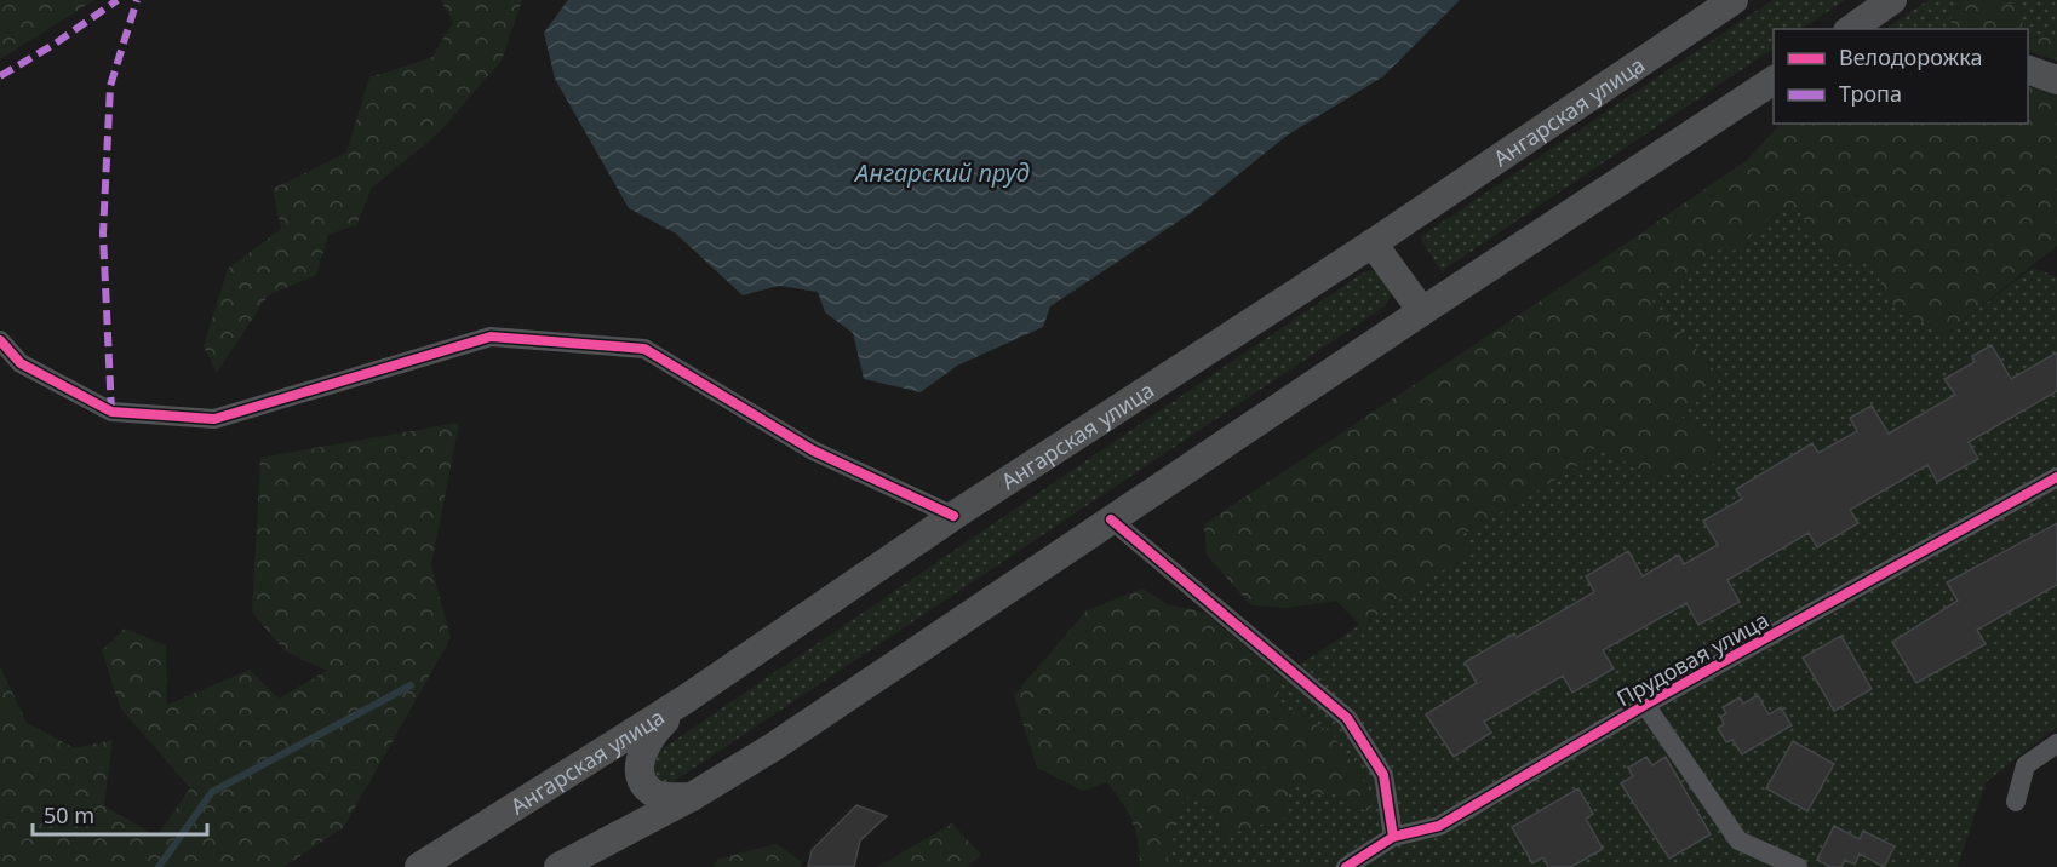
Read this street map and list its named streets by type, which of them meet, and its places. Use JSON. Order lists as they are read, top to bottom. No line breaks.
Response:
{"streets":{"main road":["Ангарская улица"],"street":["Прудовая улица"]},"water":["Ангарский пруд"],"legend":["Велодорожка","Тропа"],"scale_bar":"50 m"}
